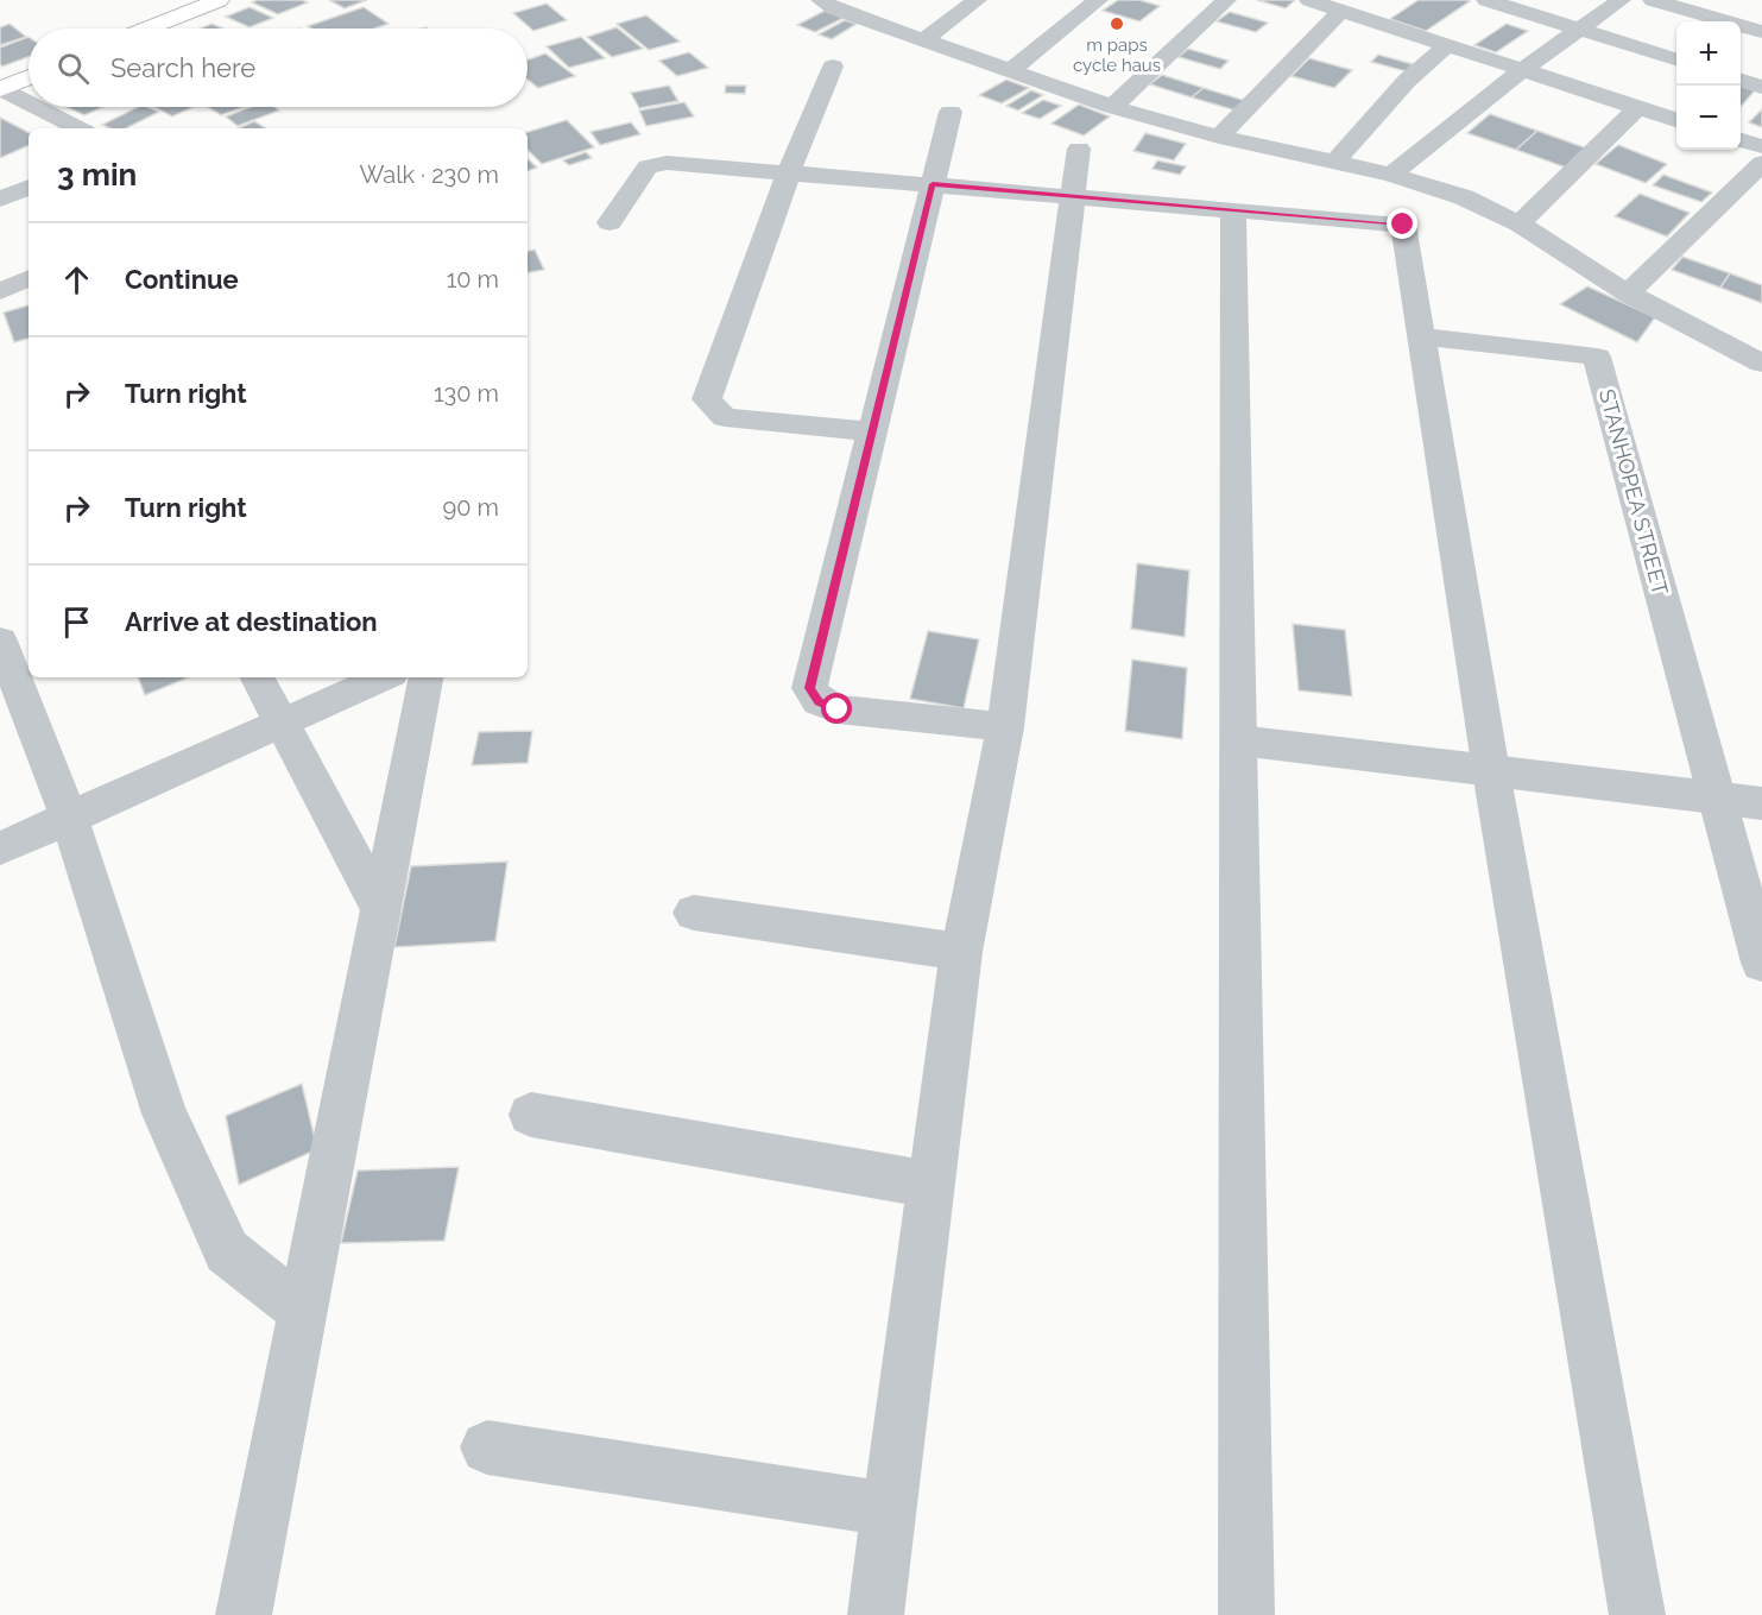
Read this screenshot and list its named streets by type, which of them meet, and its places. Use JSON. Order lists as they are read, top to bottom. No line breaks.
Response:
{"streets":{"street":["STANHOPEA STREET"]},"places":["m paps cycle haus"],"page":{"map_buttons":["+","−"],"search":"Search here","heading":["3 min","Walk · 230 m"],"list":[["Continue","10 m"],["Turn right","130 m"],["Turn right","90 m"],"Arrive at destination"]}}
